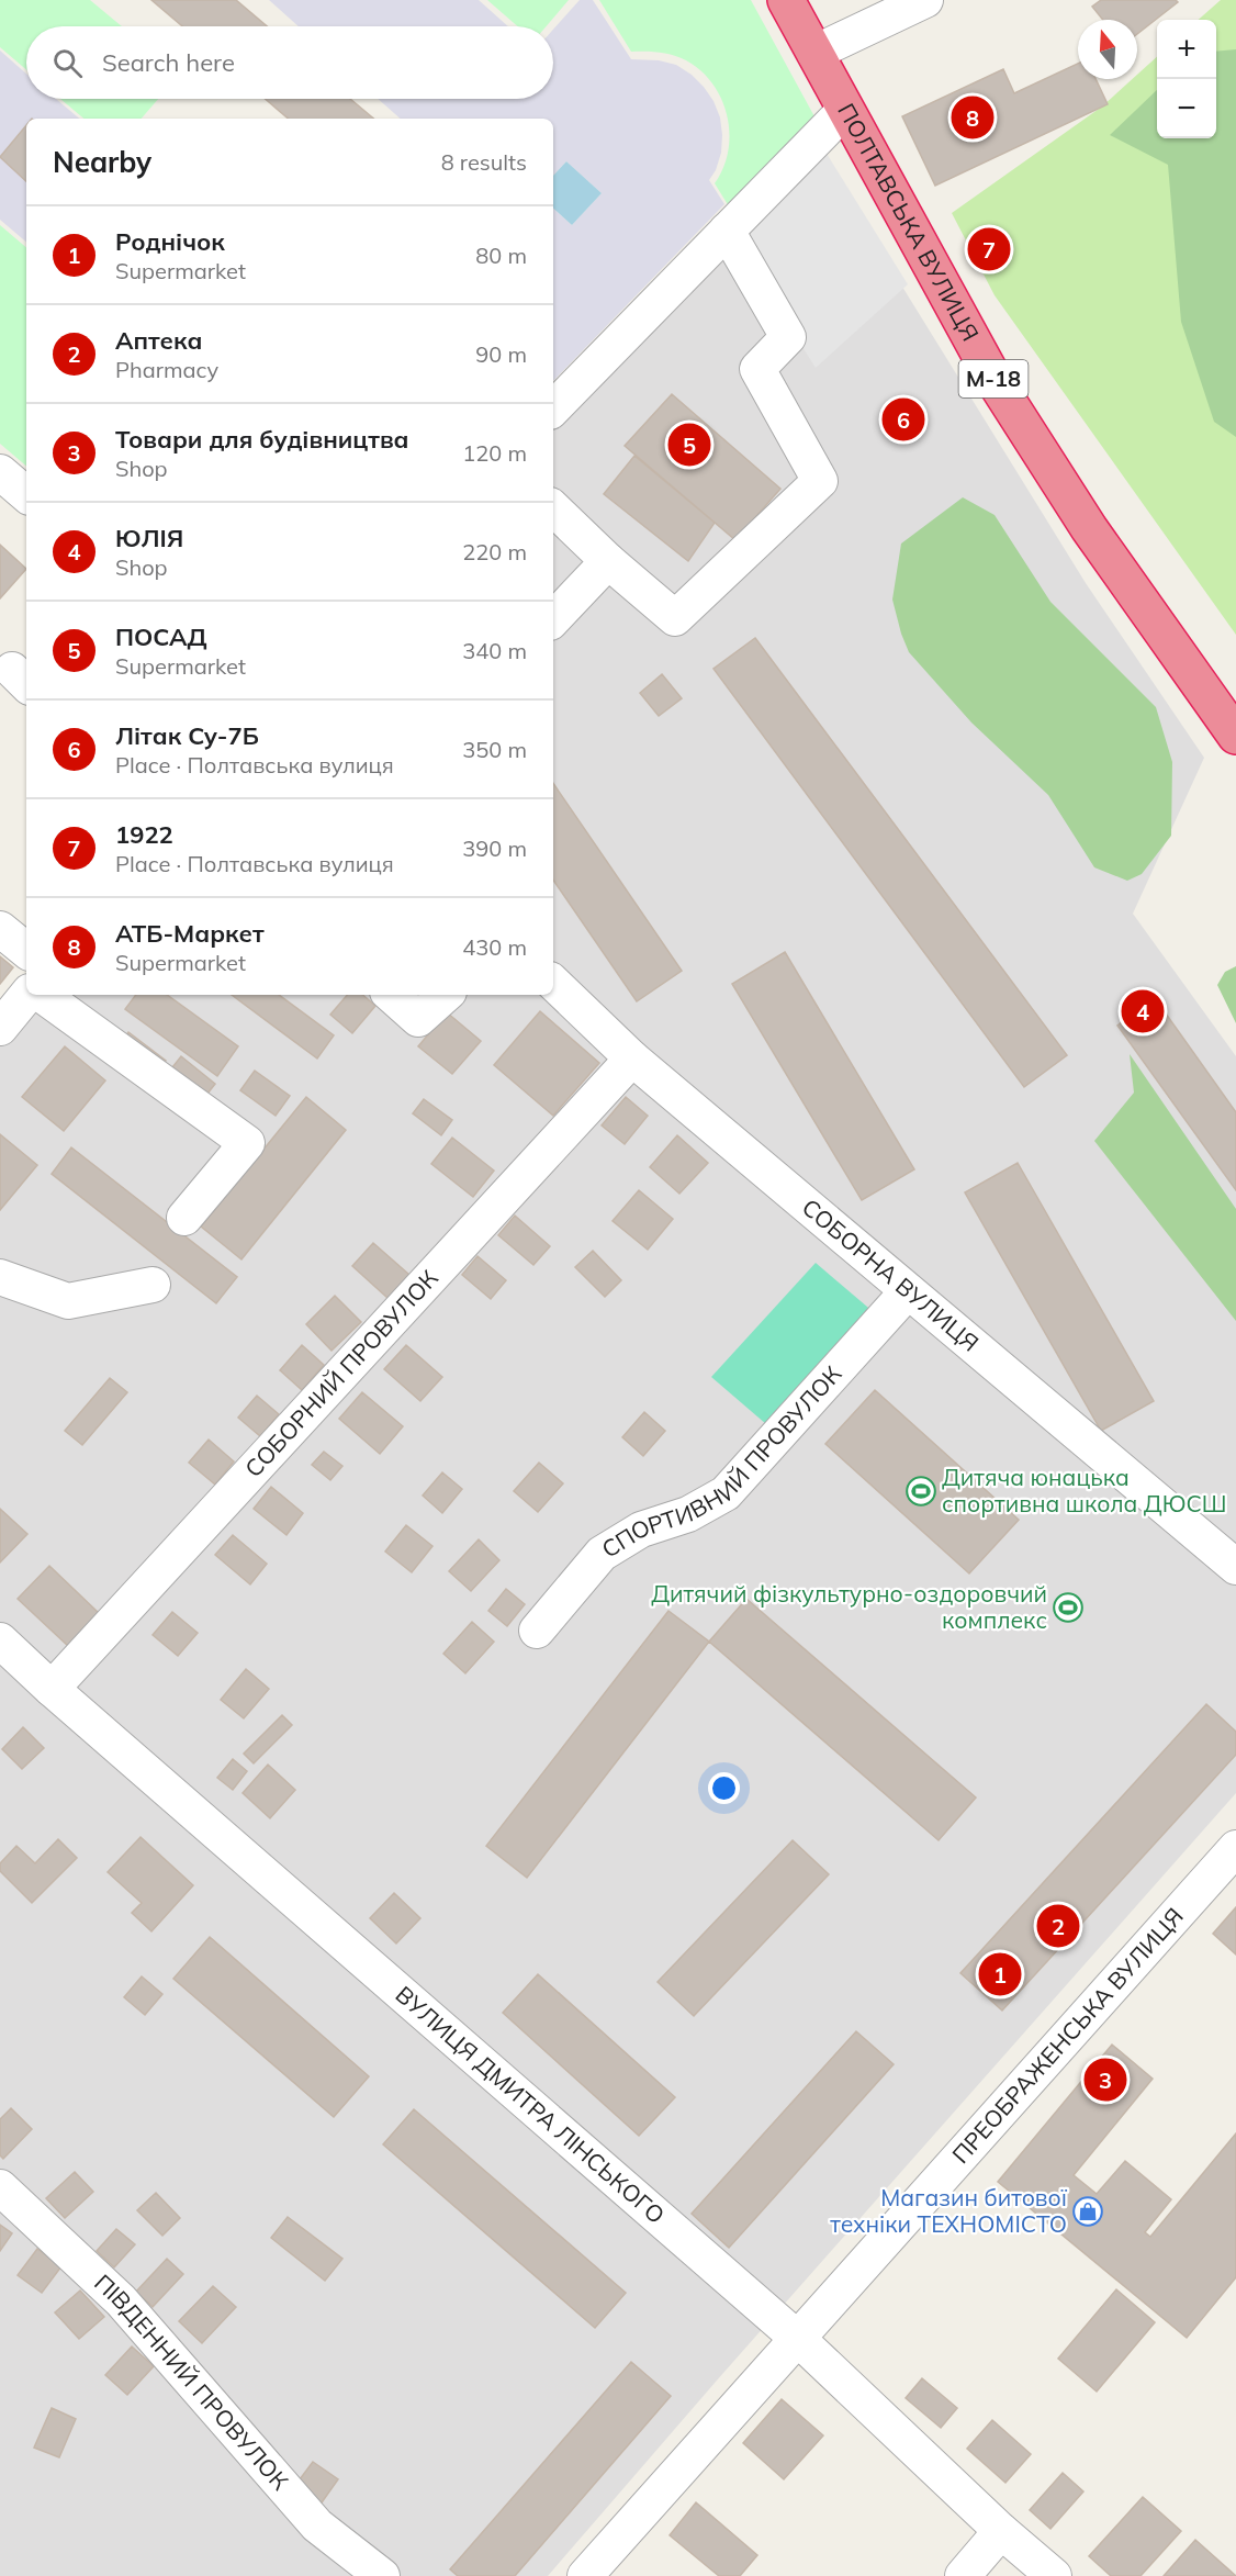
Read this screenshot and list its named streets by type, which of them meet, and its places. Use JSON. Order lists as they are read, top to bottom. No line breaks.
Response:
{"streets":{"highway":["ПОЛТАВСЬКА ВУЛИЦЯ","М-18"],"street":["СОБОРНА ВУЛИЦЯ","СОБОРНИЙ ПРОВУЛОК","СПОРТИВНИЙ ПРОВУЛОК","ПРЕОБРАЖЕНСЬКА ВУЛИЦЯ","ВУЛИЦЯ ДМИТРА ЛІНСЬКОГО","ПІВДЕННИЙ ПРОВУЛОК"]},"crossings":[["СОБОРНА ВУЛИЦЯ","СОБОРНИЙ ПРОВУЛОК"],["СОБОРНА ВУЛИЦЯ","СПОРТИВНИЙ ПРОВУЛОК"],["СОБОРНИЙ ПРОВУЛОК","ВУЛИЦЯ ДМИТРА ЛІНСЬКОГО"],["ПРЕОБРАЖЕНСЬКА ВУЛИЦЯ","ВУЛИЦЯ ДМИТРА ЛІНСЬКОГО"]],"places":{"sports":["Дитяча юнацька спортивна школа ДЮСШ","Дитячий фізкультурно-оздоровчий комплекс"],"shop":["Магазин битової техніки ТЕХНОМІСТО"]},"north":"top","page":{"map_buttons":["+","−"],"search":"Search here","pins":["8","7","6","5","4","2","1","3"],"heading":["Nearby","8 results"],"list":[{"mark":"1","name":"Роднічок","note":"Supermarket","value":"80 m"},{"mark":"2","name":"Аптека","note":"Pharmacy","value":"90 m"},{"mark":"3","name":"Товари для будівництва","note":"Shop","value":"120 m"},{"mark":"4","name":"ЮЛІЯ","note":"Shop","value":"220 m"},{"mark":"5","name":"ПОСАД","note":"Supermarket","value":"340 m"},{"mark":"6","name":"Літак Су-7Б","note":"Place · Полтавська вулиця","value":"350 m"},{"mark":"7","name":"1922","note":"Place · Полтавська вулиця","value":"390 m"},{"mark":"8","name":"АТБ-Маркет","note":"Supermarket","value":"430 m"}]}}
